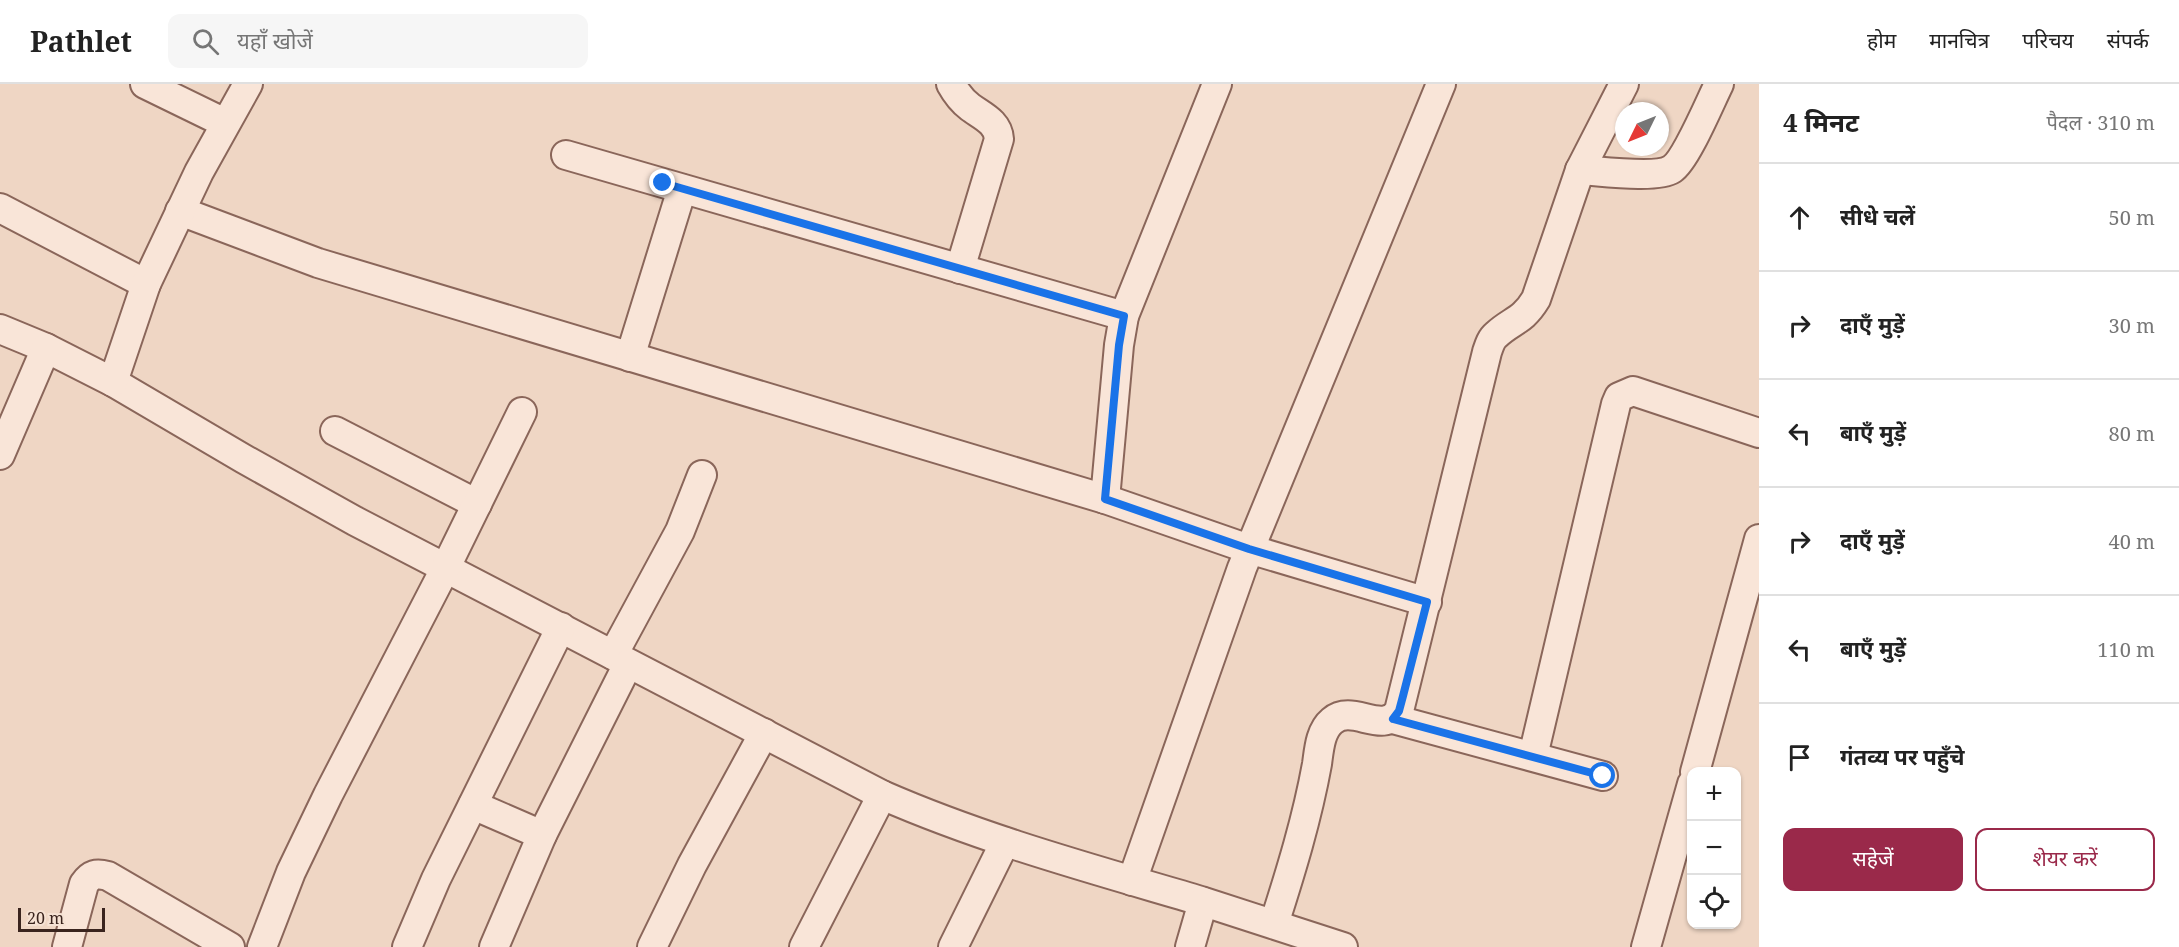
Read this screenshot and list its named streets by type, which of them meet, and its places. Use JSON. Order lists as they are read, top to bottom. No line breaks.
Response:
{"scale_bar":"20 m","north":"bottom left","page":{"header":"Pathlet","search":"यहाँ खोजें","nav":["होम","मानचित्र","परिचय","संपर्क"],"heading":["4 मिनट","पैदल · 310 m"],"list":[["सीधे चलें","50 m"],["दाएँ मुड़ें","30 m"],["बाएँ मुड़ें","80 m"],["दाएँ मुड़ें","40 m"],["बाएँ मुड़ें","110 m"],"गंतव्य पर पहुँचे"],"map_buttons":["+","−"],"buttons":["सहेजें","शेयर करें"],"scale":"20 m"}}
